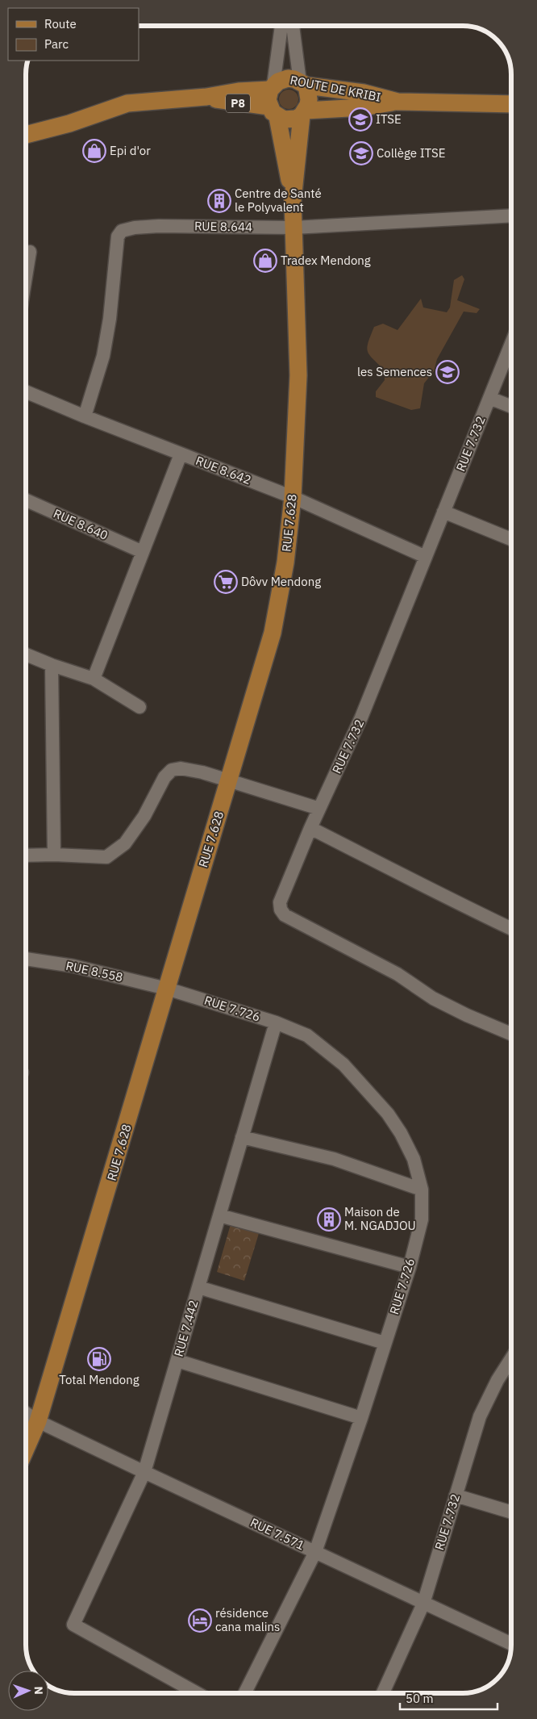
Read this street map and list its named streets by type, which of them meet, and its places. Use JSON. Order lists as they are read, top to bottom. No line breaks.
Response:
{"streets":{"main road":["ROUTE DE KRIBI","RUE 7.628"],"street":["RUE 8.644","RUE 7.732","RUE 8.642","RUE 8.640","RUE 8.558","RUE 7.726","RUE 7.442","RUE 7.571"]},"crossings":[["ROUTE DE KRIBI","RUE 7.628"],["RUE 8.644","RUE 8.642"],["RUE 8.644","RUE 7.628"],["RUE 7.732","RUE 8.642"],["RUE 7.732","RUE 7.571"],["RUE 8.642","RUE 7.628"],["RUE 7.628","RUE 8.558"],["RUE 7.628","RUE 7.726"],["RUE 7.628","RUE 7.571"],["RUE 8.558","RUE 7.726"],["RUE 7.726","RUE 7.442"],["RUE 7.726","RUE 7.571"],["RUE 7.442","RUE 7.571"]],"places":{"school or university":["ITSE","Collège ITSE","les Semences"],"shop":["Epi d'or","Tradex Mendong"],"building":["Centre de Santé le Polyvalent","Maison de M. NGADJOU"],"supermarket":["Dôvv Mendong"],"fuel station":["Total Mendong"],"hotel":["résidence cana malins"]},"legend":["Route","Parc"],"scale_bar":"50 m","north":"right"}
